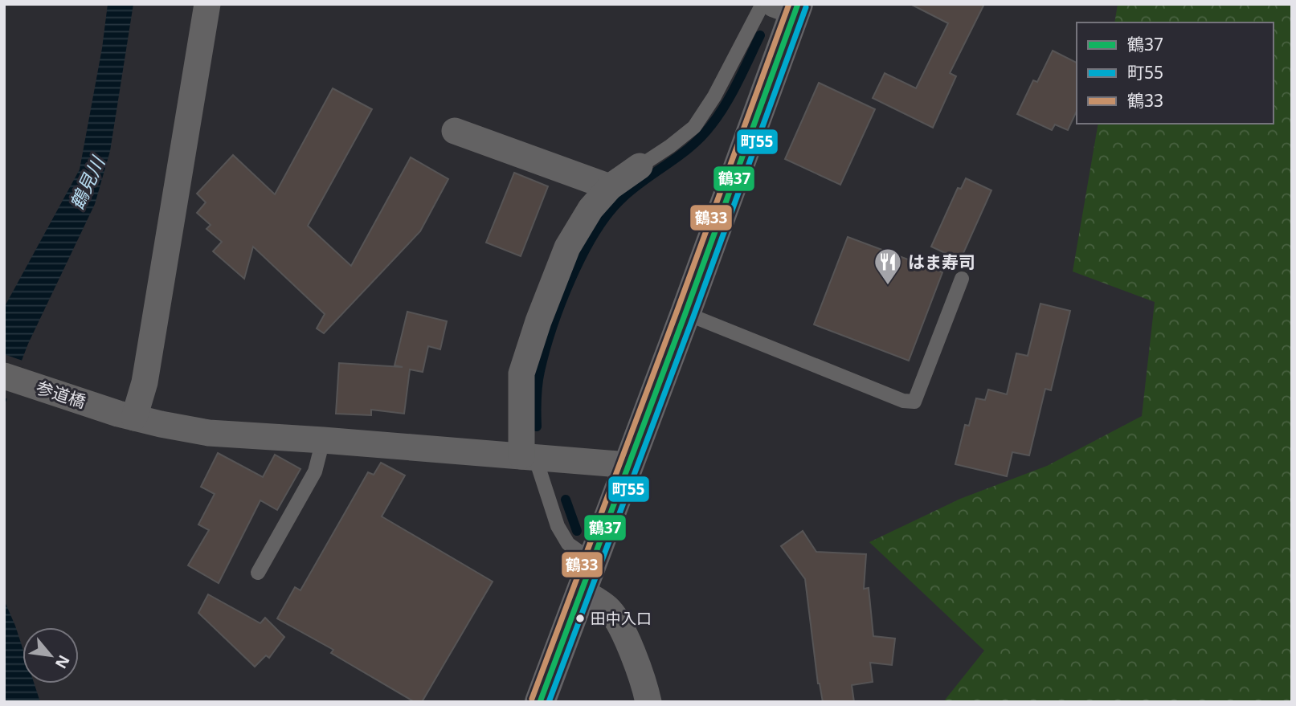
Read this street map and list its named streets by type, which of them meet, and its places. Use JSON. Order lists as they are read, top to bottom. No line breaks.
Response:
{"streets":{"street":["参道橋"]},"water":["鶴見川"],"places":{"restaurant":["はま寿司"],"other":["田中入口"]},"lines":["transit line 鶴37","transit line 鶴33","transit line 町55"],"legend":["鶴37","町55","鶴33"],"north":"bottom right"}
